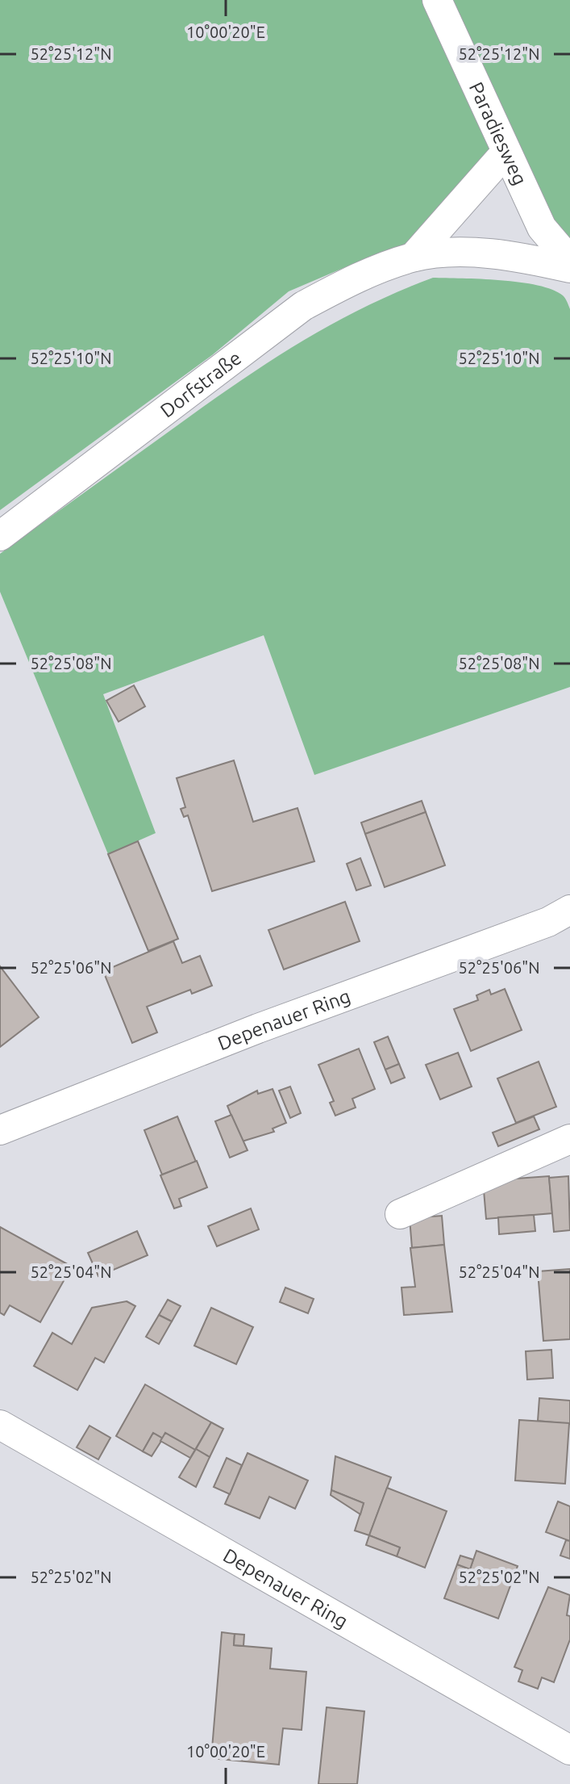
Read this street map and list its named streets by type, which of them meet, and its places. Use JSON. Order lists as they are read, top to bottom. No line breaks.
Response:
{"streets":{"street":["Paradiesweg","Dorfstraße","Depenauer Ring"]},"crossings":[["Paradiesweg","Dorfstraße"]],"coordinates":["10°00'20\"E","52°25'12\"N","52°25'10\"N","52°25'08\"N","52°25'06\"N","52°25'04\"N","52°25'02\"N"]}
